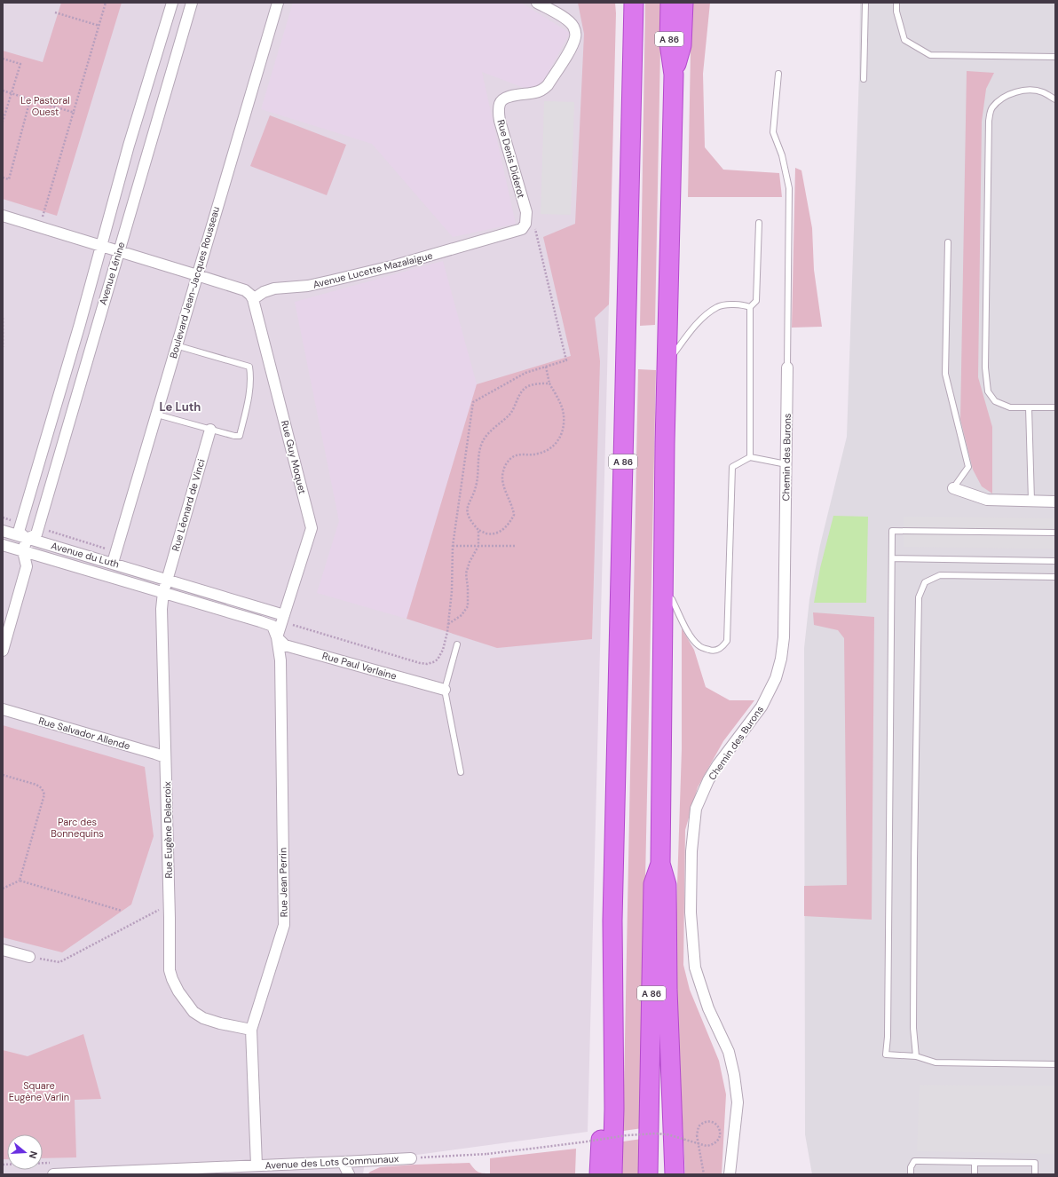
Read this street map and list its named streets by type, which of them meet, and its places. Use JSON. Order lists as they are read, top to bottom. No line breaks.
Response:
{"streets":{"highway":["A 86"],"street":["Rue Denis Diderot","Avenue Lucette Mazalaigue","Avenue Lénine","Boulevard Jean-Jacques Rousseau","Rue Guy Moquet","Chemin des Burons","Rue Léonard de Vinci","Avenue du Luth","Rue Paul Verlaine","Rue Salvador Allende","Rue Eugène Delacroix","Rue Jean Perrin","Avenue des Lots Communaux"]},"crossings":[["Rue Denis Diderot","Avenue Lucette Mazalaigue"],["Avenue Lucette Mazalaigue","Rue Guy Moquet"],["Avenue Lénine","Avenue du Luth"],["Boulevard Jean-Jacques Rousseau","Avenue du Luth"],["Rue Léonard de Vinci","Avenue du Luth"],["Rue Léonard de Vinci","Rue Eugène Delacroix"],["Avenue du Luth","Rue Paul Verlaine"],["Avenue du Luth","Rue Eugène Delacroix"],["Rue Paul Verlaine","Rue Eugène Delacroix"],["Rue Paul Verlaine","Rue Jean Perrin"],["Rue Salvador Allende","Rue Eugène Delacroix"],["Rue Eugène Delacroix","Rue Jean Perrin"],["Rue Jean Perrin","Avenue des Lots Communaux"]],"districts":["Le Luth"],"parks":["Le Pastoral Ouest","Parc des Bonnequins","Square Eugène Varlin"],"north":"right"}
